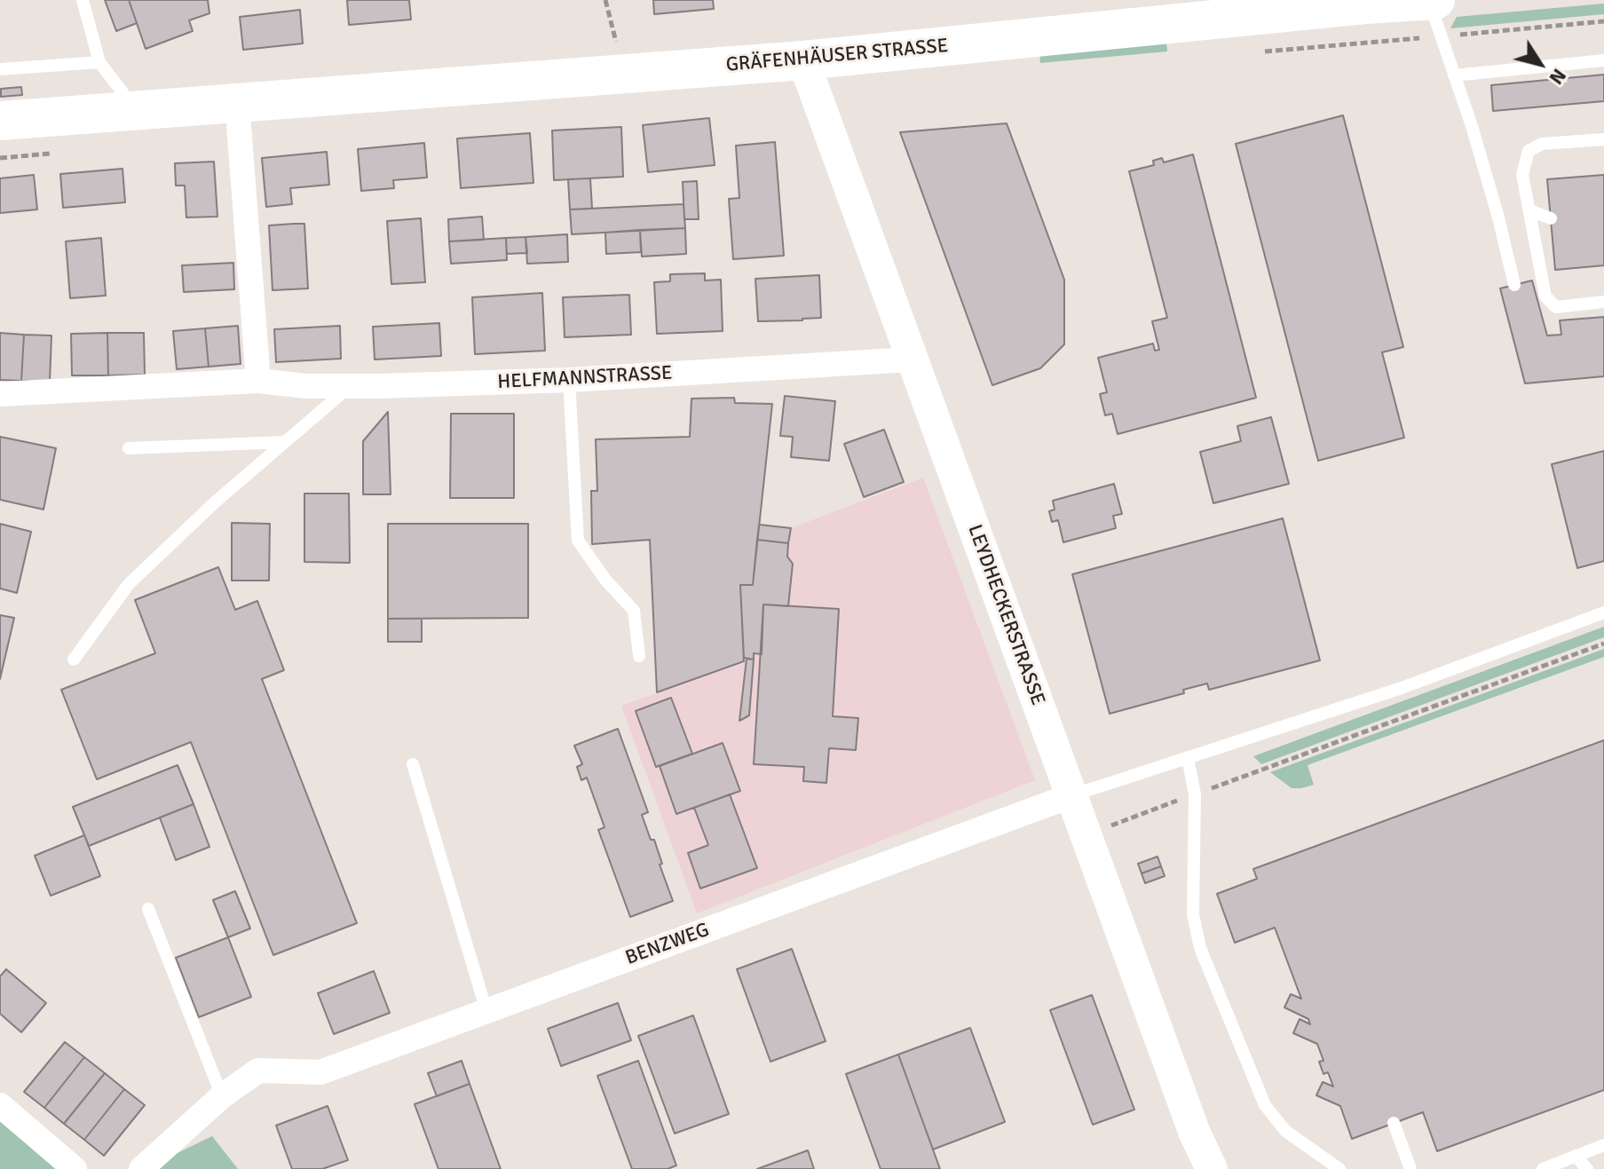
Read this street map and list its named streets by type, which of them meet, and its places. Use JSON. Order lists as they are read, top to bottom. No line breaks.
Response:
{"streets":{"main road":["GRÄFENHÄUSER STRASSE"],"street":["HELFMANNSTRASSE","LEYDHECKERSTRASSE","BENZWEG"]},"crossings":[["GRÄFENHÄUSER STRASSE","LEYDHECKERSTRASSE"],["HELFMANNSTRASSE","LEYDHECKERSTRASSE"],["LEYDHECKERSTRASSE","BENZWEG"]],"north":"bottom right"}
